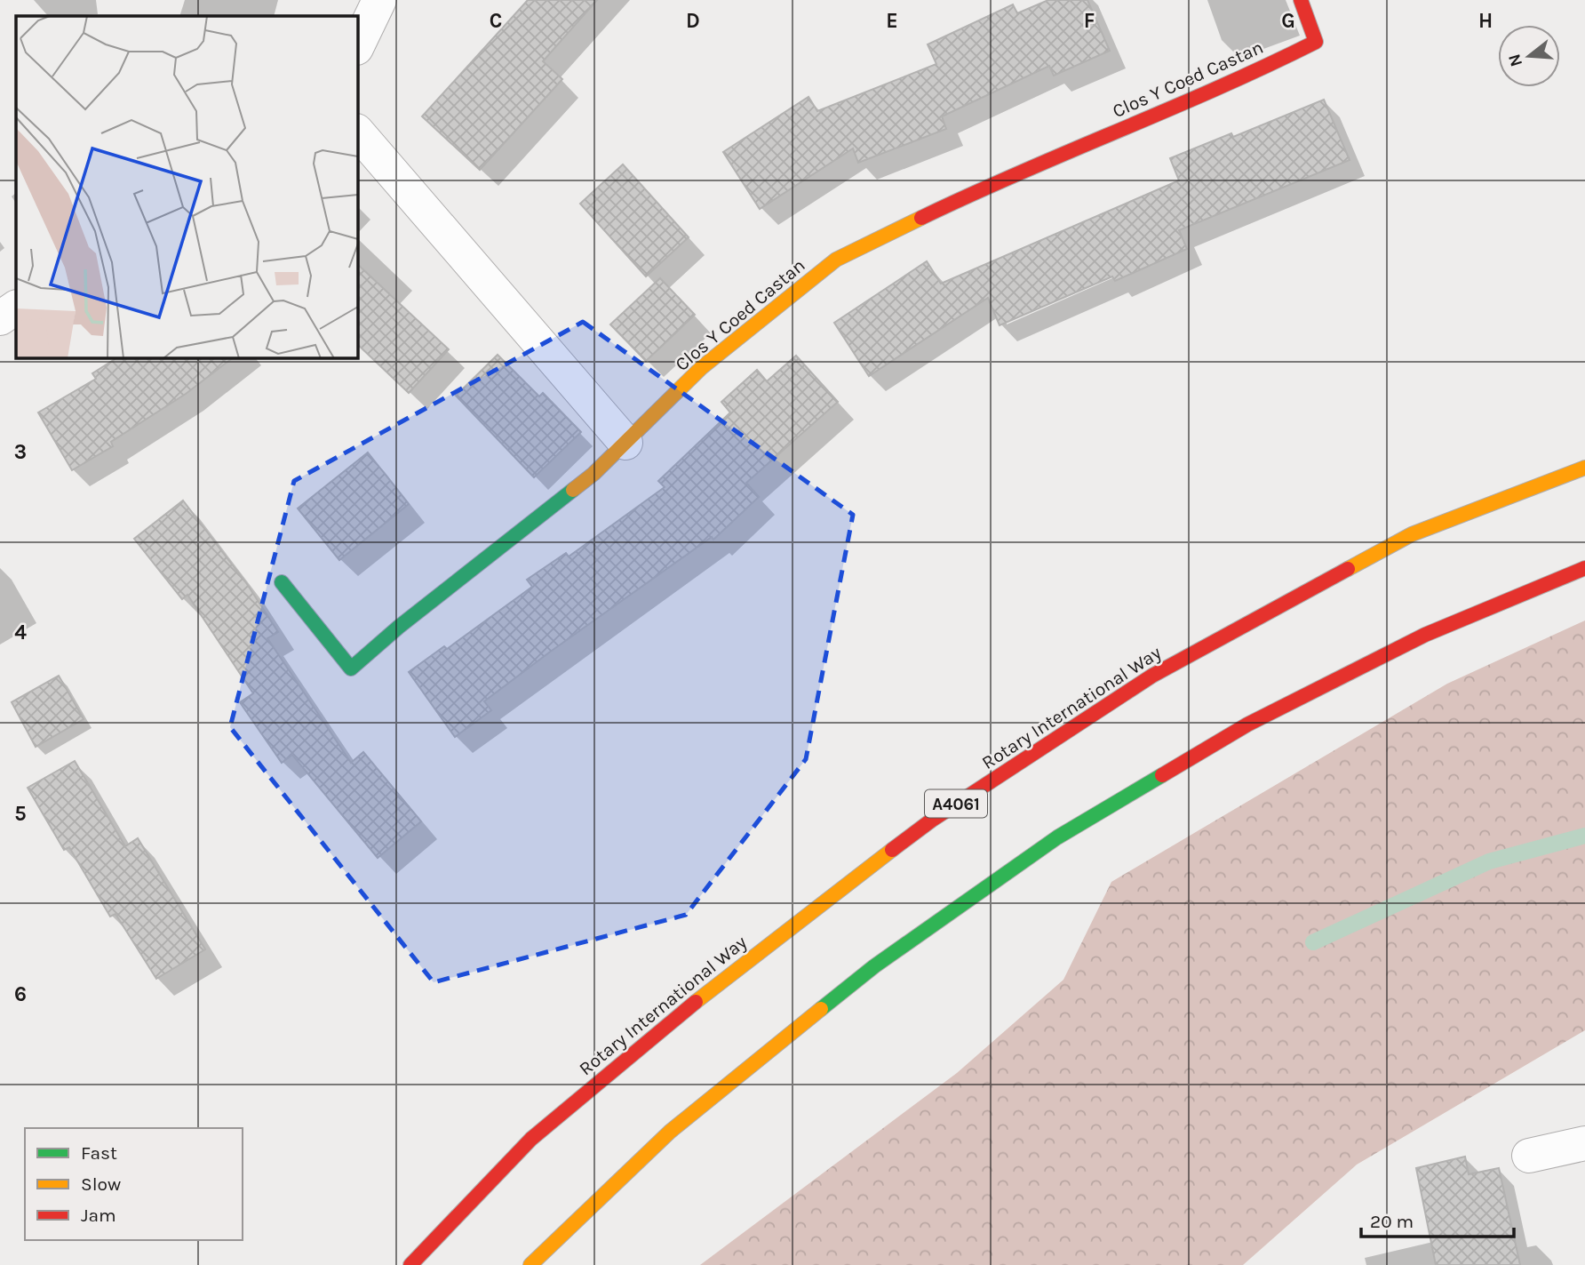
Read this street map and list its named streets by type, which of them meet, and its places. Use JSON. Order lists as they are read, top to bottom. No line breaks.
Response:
{"streets":{"main road":["Clos Y Coed Castan","Rotary International Way","A4061"]},"legend":["Fast","Slow","Jam"],"scale_bar":"20 m","north":"left","grid":{"columns":["C","D","E","F","G","H"],"rows":["3","4","5","6"]}}
